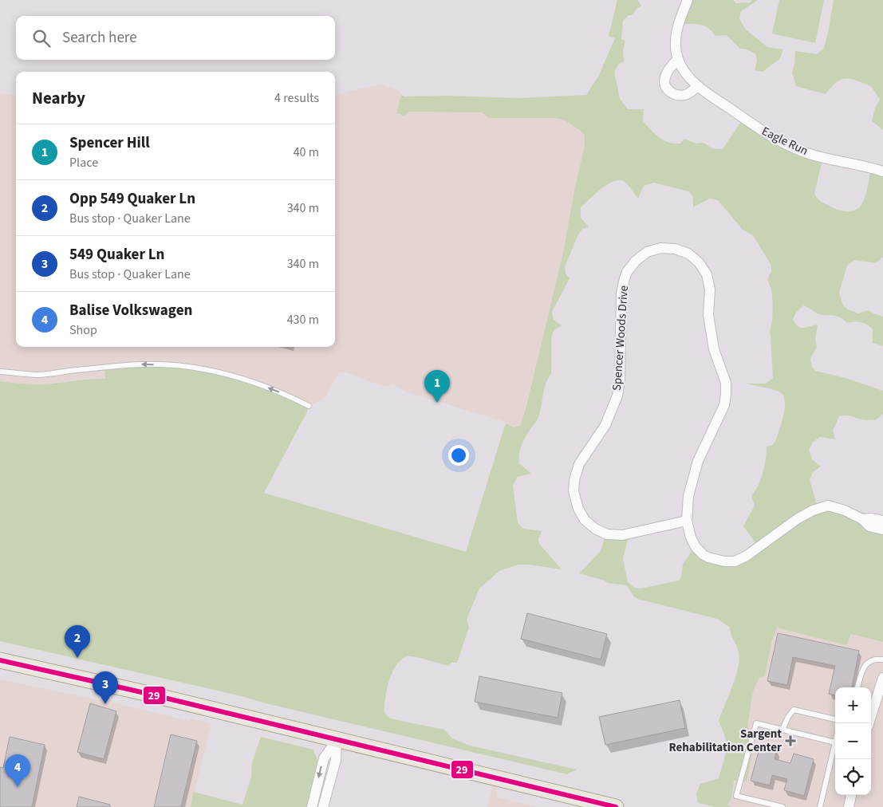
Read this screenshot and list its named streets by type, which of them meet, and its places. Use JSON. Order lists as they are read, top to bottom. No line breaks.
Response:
{"streets":{"street":["Eagle Run","Spencer Woods Drive"]},"places":{"health":["Sargent Rehabilitation Center"]},"lines":["transit line 29"],"page":{"search":"Search here","heading":["Nearby","4 results"],"list":[{"mark":"1","name":"Spencer Hill","note":"Place","value":"40 m"},{"mark":"2","name":"Opp 549 Quaker Ln","note":"Bus stop · Quaker Lane","value":"340 m"},{"mark":"3","name":"549 Quaker Ln","note":"Bus stop · Quaker Lane","value":"340 m"},{"mark":"4","name":"Balise Volkswagen","note":"Shop","value":"430 m"}],"pins":["1","2","3","4"],"map_buttons":["+","−"]}}
